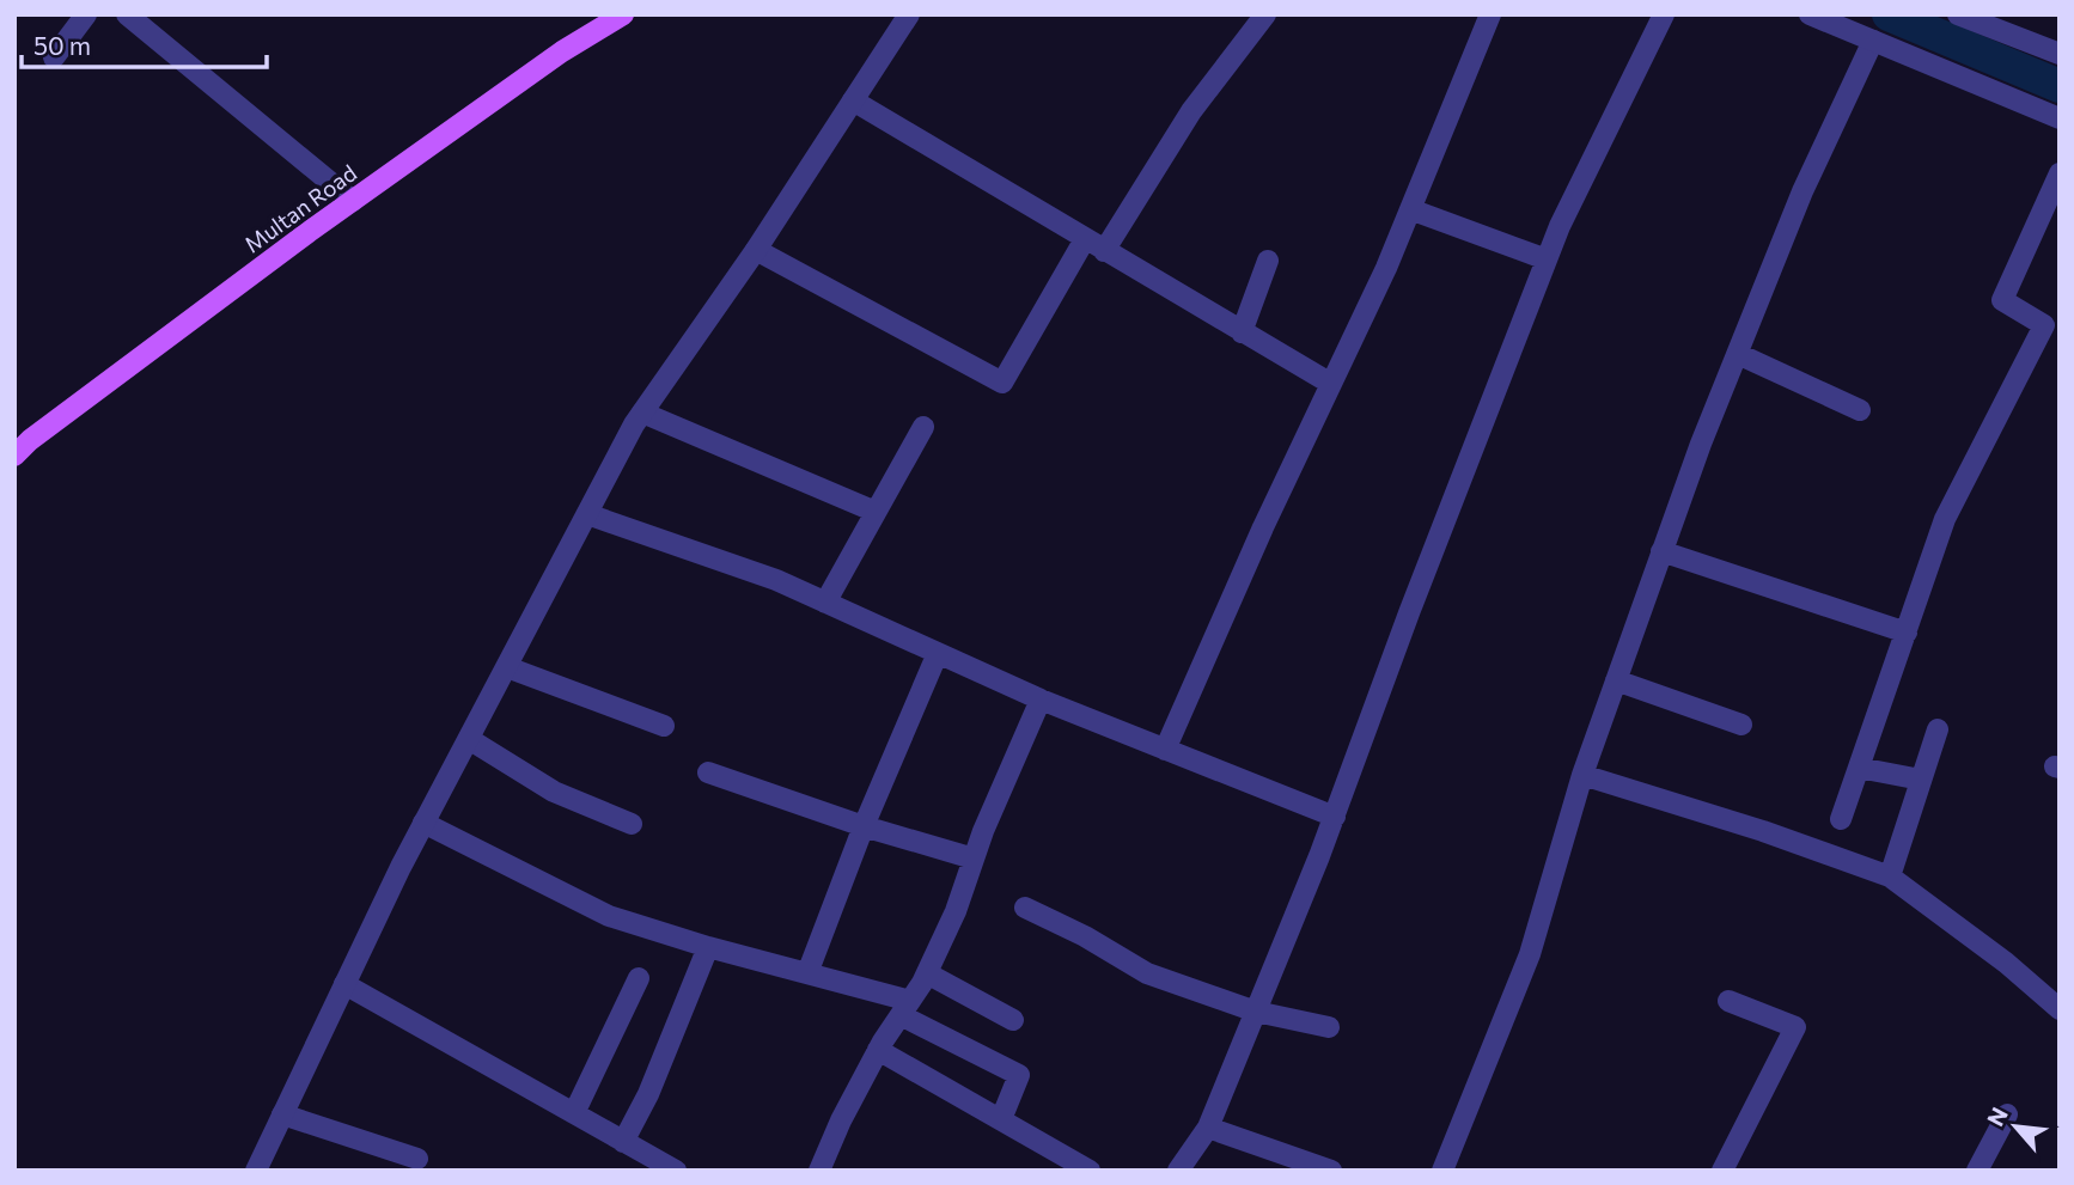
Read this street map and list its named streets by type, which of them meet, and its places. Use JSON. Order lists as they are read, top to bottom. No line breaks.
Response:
{"streets":{"main road":["Multan Road"]},"scale_bar":"50 m","north":"top left"}
